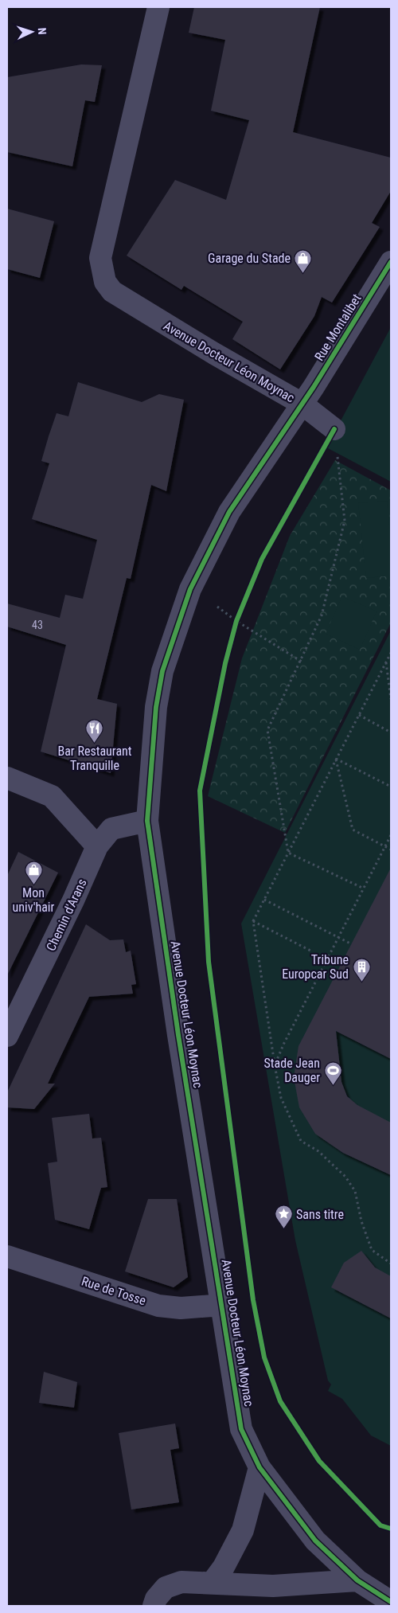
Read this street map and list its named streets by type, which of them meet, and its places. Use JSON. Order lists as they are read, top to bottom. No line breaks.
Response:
{"streets":{"street":["Rue Montalibet","Avenue Docteur Léon Moynac","Chemin d'Arans","Rue de Tosse"]},"crossings":[["Rue Montalibet","Avenue Docteur Léon Moynac"],["Avenue Docteur Léon Moynac","Chemin d'Arans"],["Avenue Docteur Léon Moynac","Rue de Tosse"]],"places":{"shop":["Garage du Stade","Mon univ'hair"],"restaurant":["Bar Restaurant Tranquille"],"building":["Tribune Europcar Sud"],"sports":["Stade Jean Dauger"],"place":["Sans titre"]},"house_numbers":["43"],"north":"right"}
